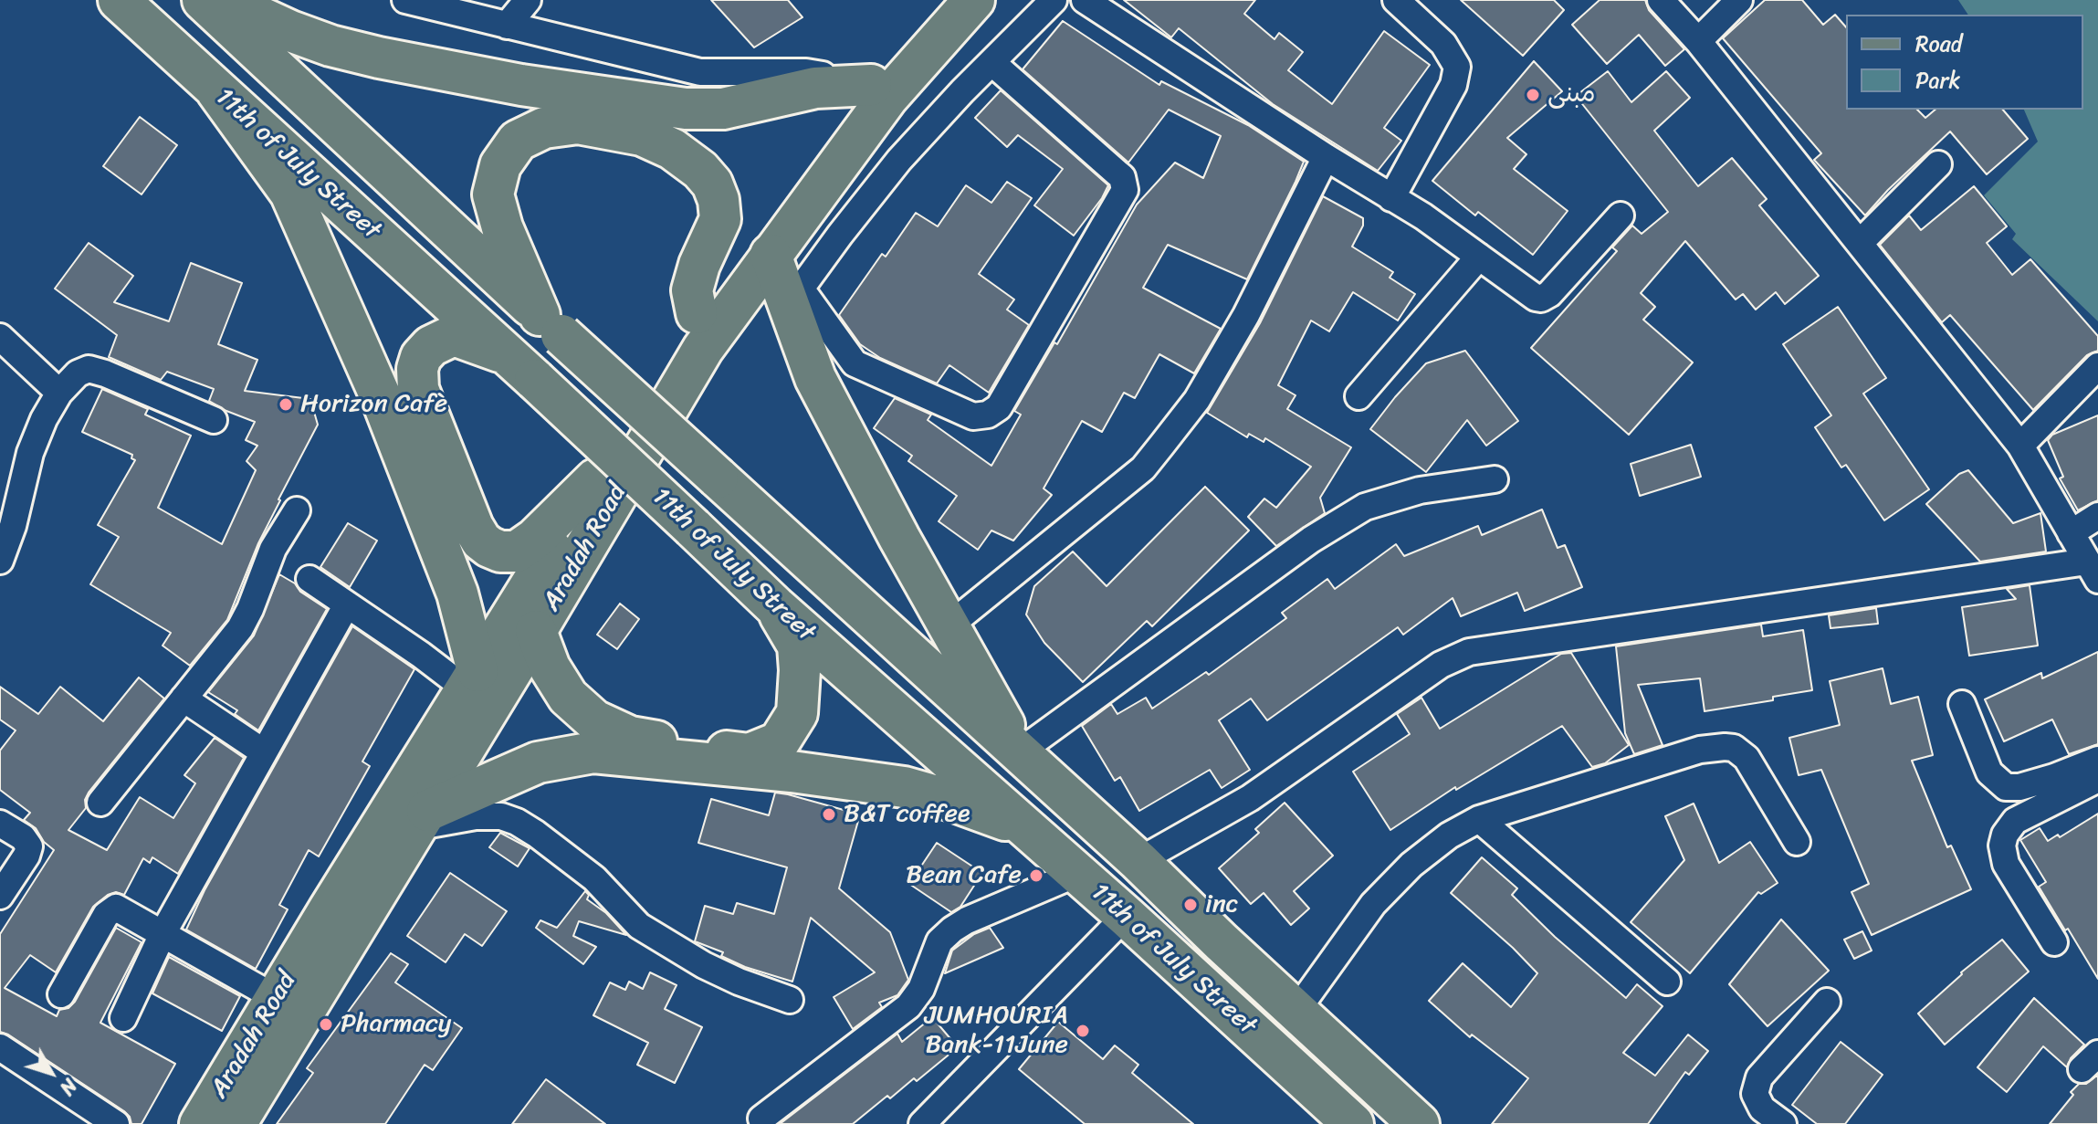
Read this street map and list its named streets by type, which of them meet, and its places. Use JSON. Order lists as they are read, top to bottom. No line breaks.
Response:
{"streets":{"main road":["11th of July Street","Aradah Road"]},"places":["مبنى","Horizon Cafè","B&T coffee","Bean Cafe","inc","Pharmacy","JUMHOURIA Bank-11June"],"legend":["Road","Park"],"north":"bottom right"}
